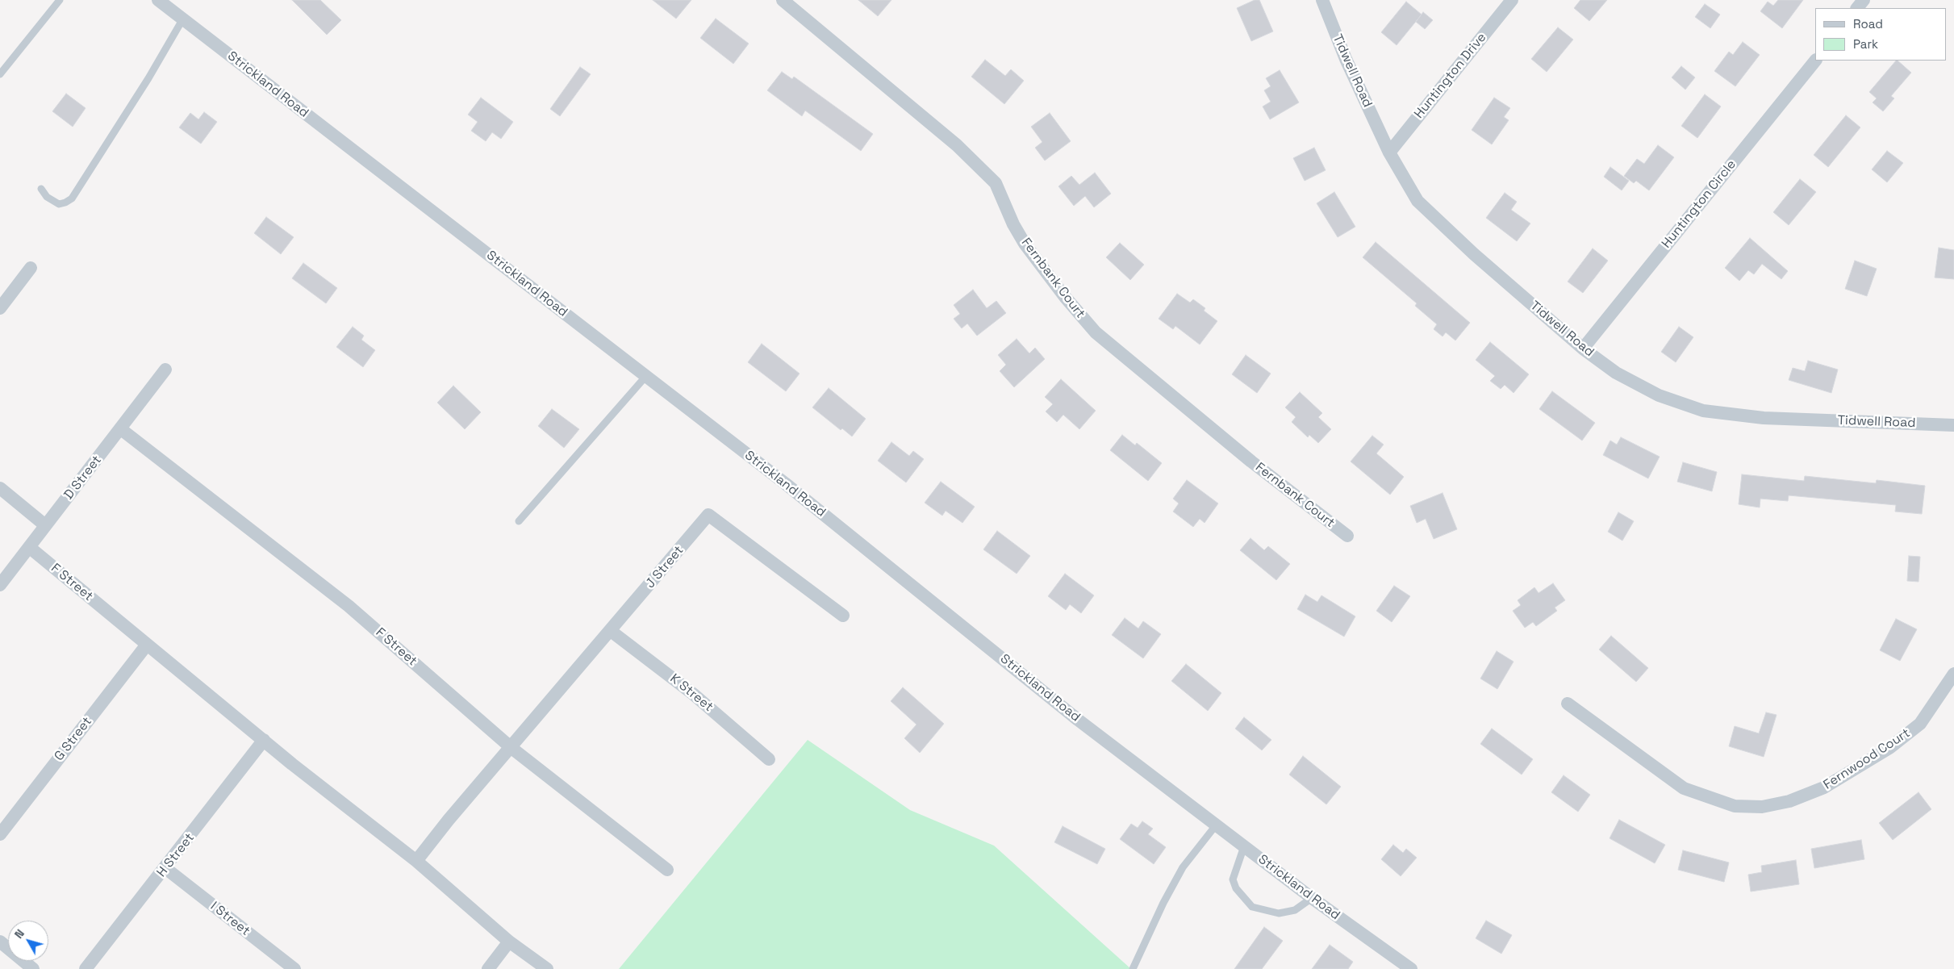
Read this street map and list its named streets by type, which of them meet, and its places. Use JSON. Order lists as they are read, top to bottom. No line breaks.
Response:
{"streets":{"street":["Tidwell Road","Huntington Drive","Strickland Road","Huntington Circle","Fernbank Court","D Street","J Street","F Street","K Street","G Street","Fernwood Court","H Street","I Street"]},"crossings":[["Tidwell Road","Huntington Drive"],["Tidwell Road","Huntington Circle"],["D Street","F Street"],["J Street","F Street"],["J Street","K Street"],["F Street","G Street"],["F Street","H Street"],["H Street","I Street"]],"legend":["Road","Park"],"north":"top left"}
